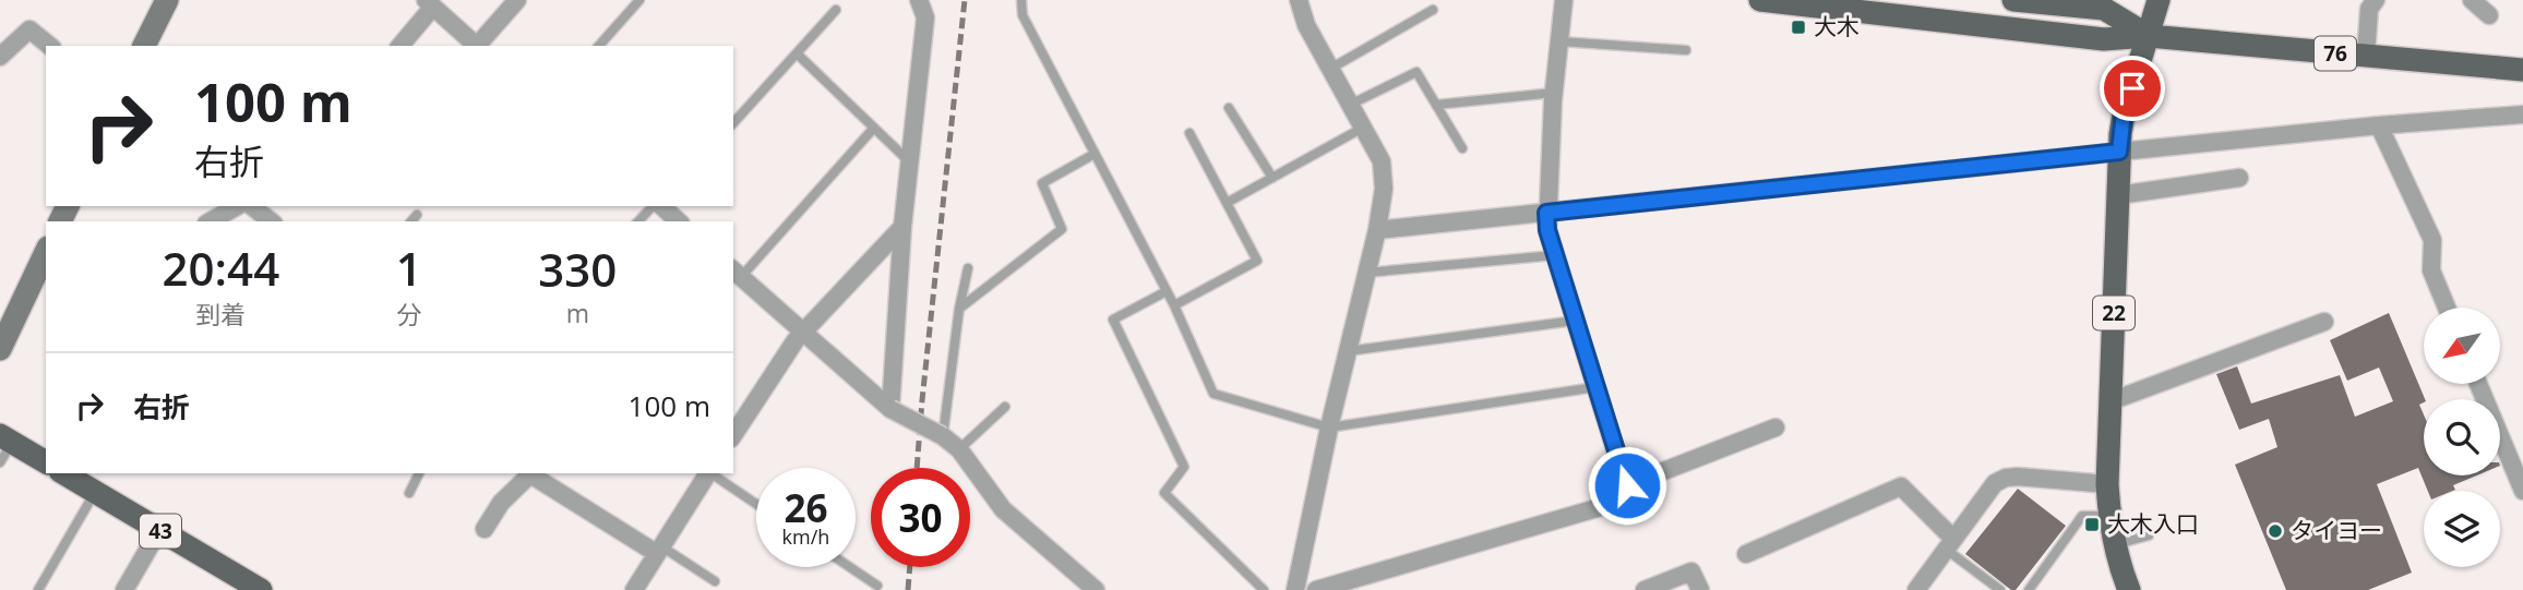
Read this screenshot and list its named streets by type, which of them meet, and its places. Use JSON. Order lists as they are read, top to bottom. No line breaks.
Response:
{"streets":{"main road":["76","22","43"]},"crossings":[["76","22"]],"places":{"transit":["大木","大木入口"],"other":["タイヨー"]},"north":"bottom left","page":{"turn":["100 m","右折"],"eta":["20:44","到着","1","分","330","m"],"list":[{"name":"右折","value":"100 m"}],"speed":"26 km/h","limit":"30"}}
